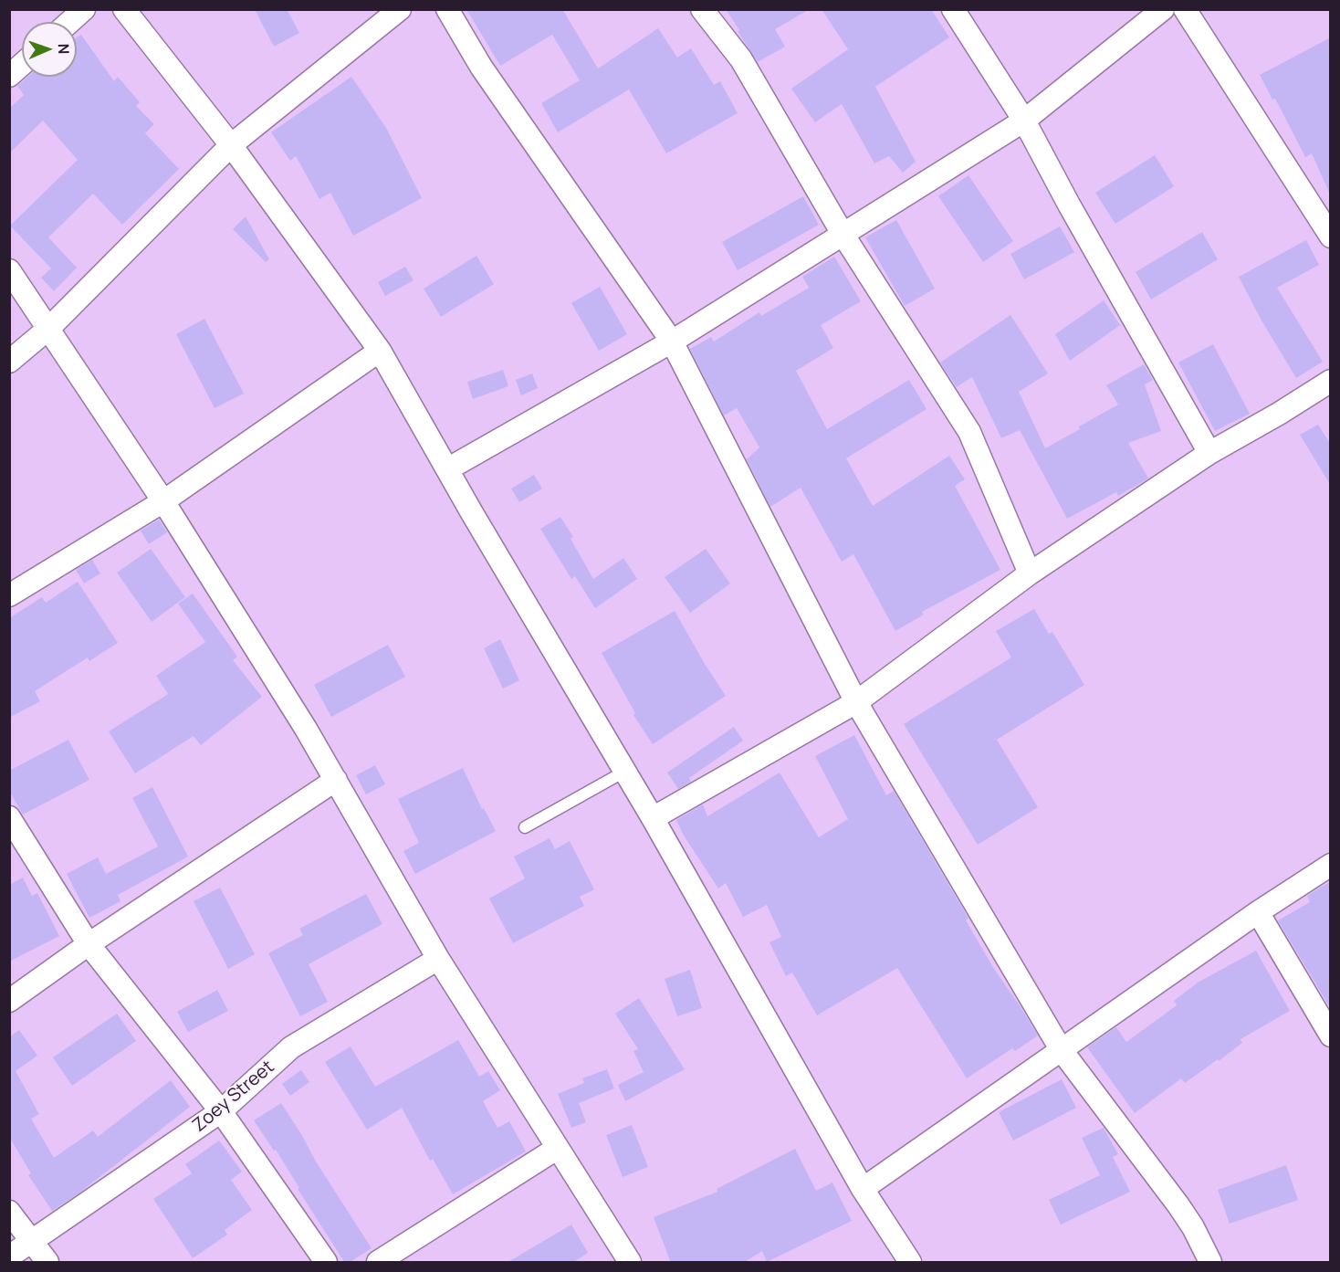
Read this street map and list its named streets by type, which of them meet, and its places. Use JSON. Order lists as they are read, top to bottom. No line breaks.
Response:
{"streets":{"street":["Zoey Street"]},"north":"right"}
